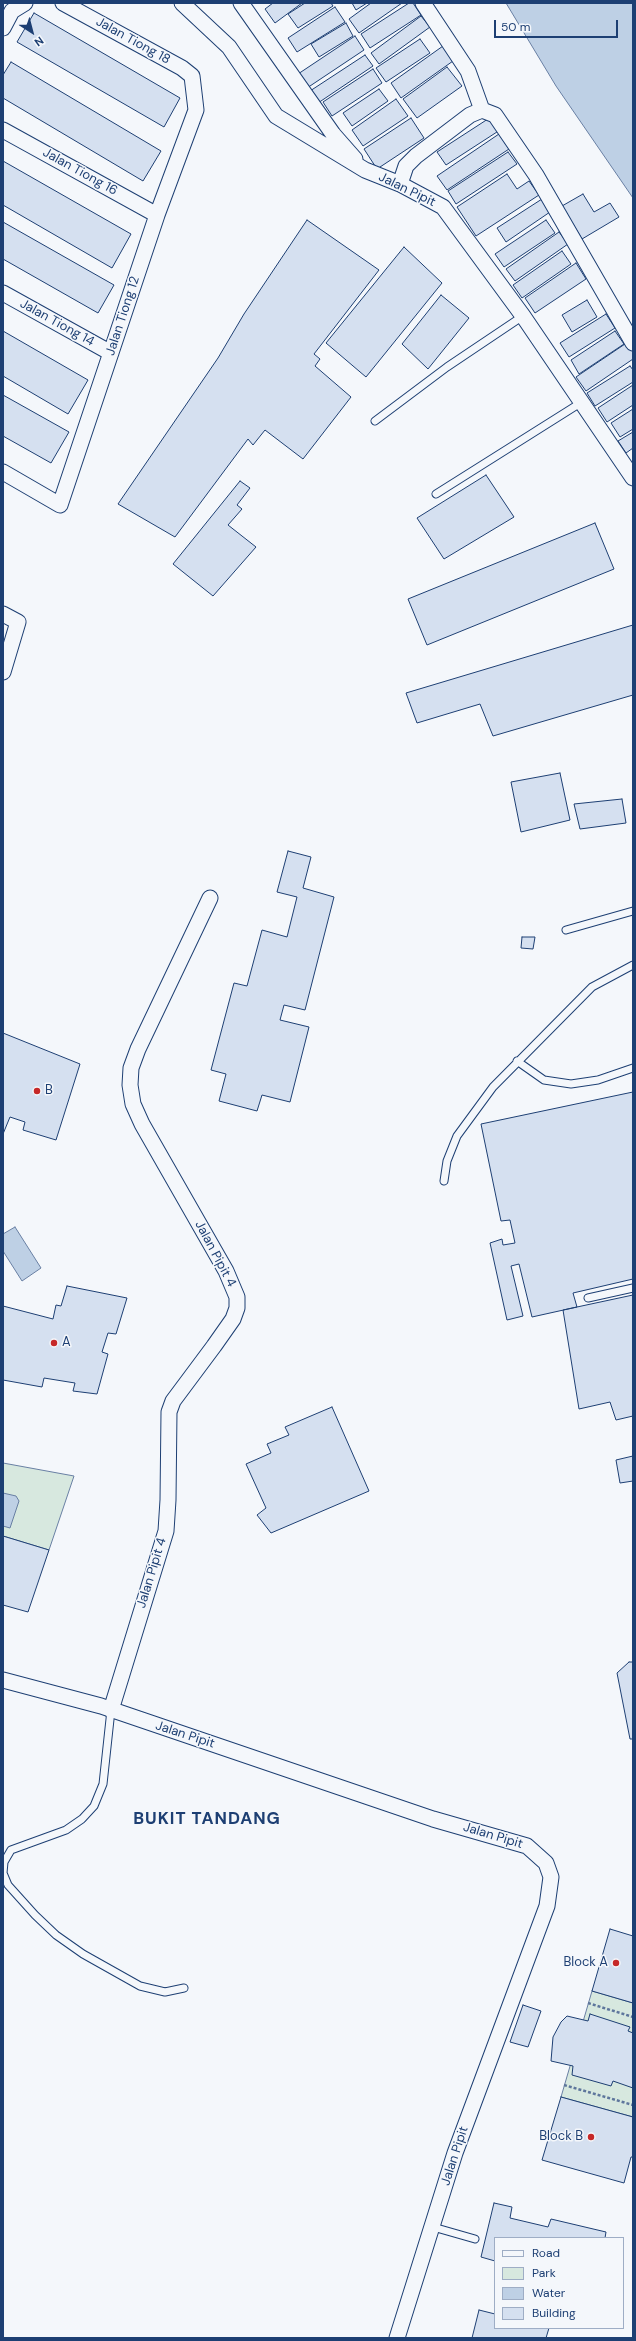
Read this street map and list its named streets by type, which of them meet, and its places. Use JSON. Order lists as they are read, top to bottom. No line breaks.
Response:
{"streets":{"street":["Jalan Tiong 18","Jalan Tiong 16","Jalan Pipit","Jalan Tiong 12","Jalan Tiong 14","Jalan Pipit 4"]},"crossings":[["Jalan Tiong 18","Jalan Tiong 12"],["Jalan Tiong 16","Jalan Tiong 12"],["Jalan Pipit","Jalan Pipit 4"],["Jalan Tiong 12","Jalan Tiong 14"]],"districts":["BUKIT TANDANG"],"places":["B","A","Block A","Block B"],"legend":["Road","Park","Water","Building"],"scale_bar":"50 m","north":"bottom right"}
